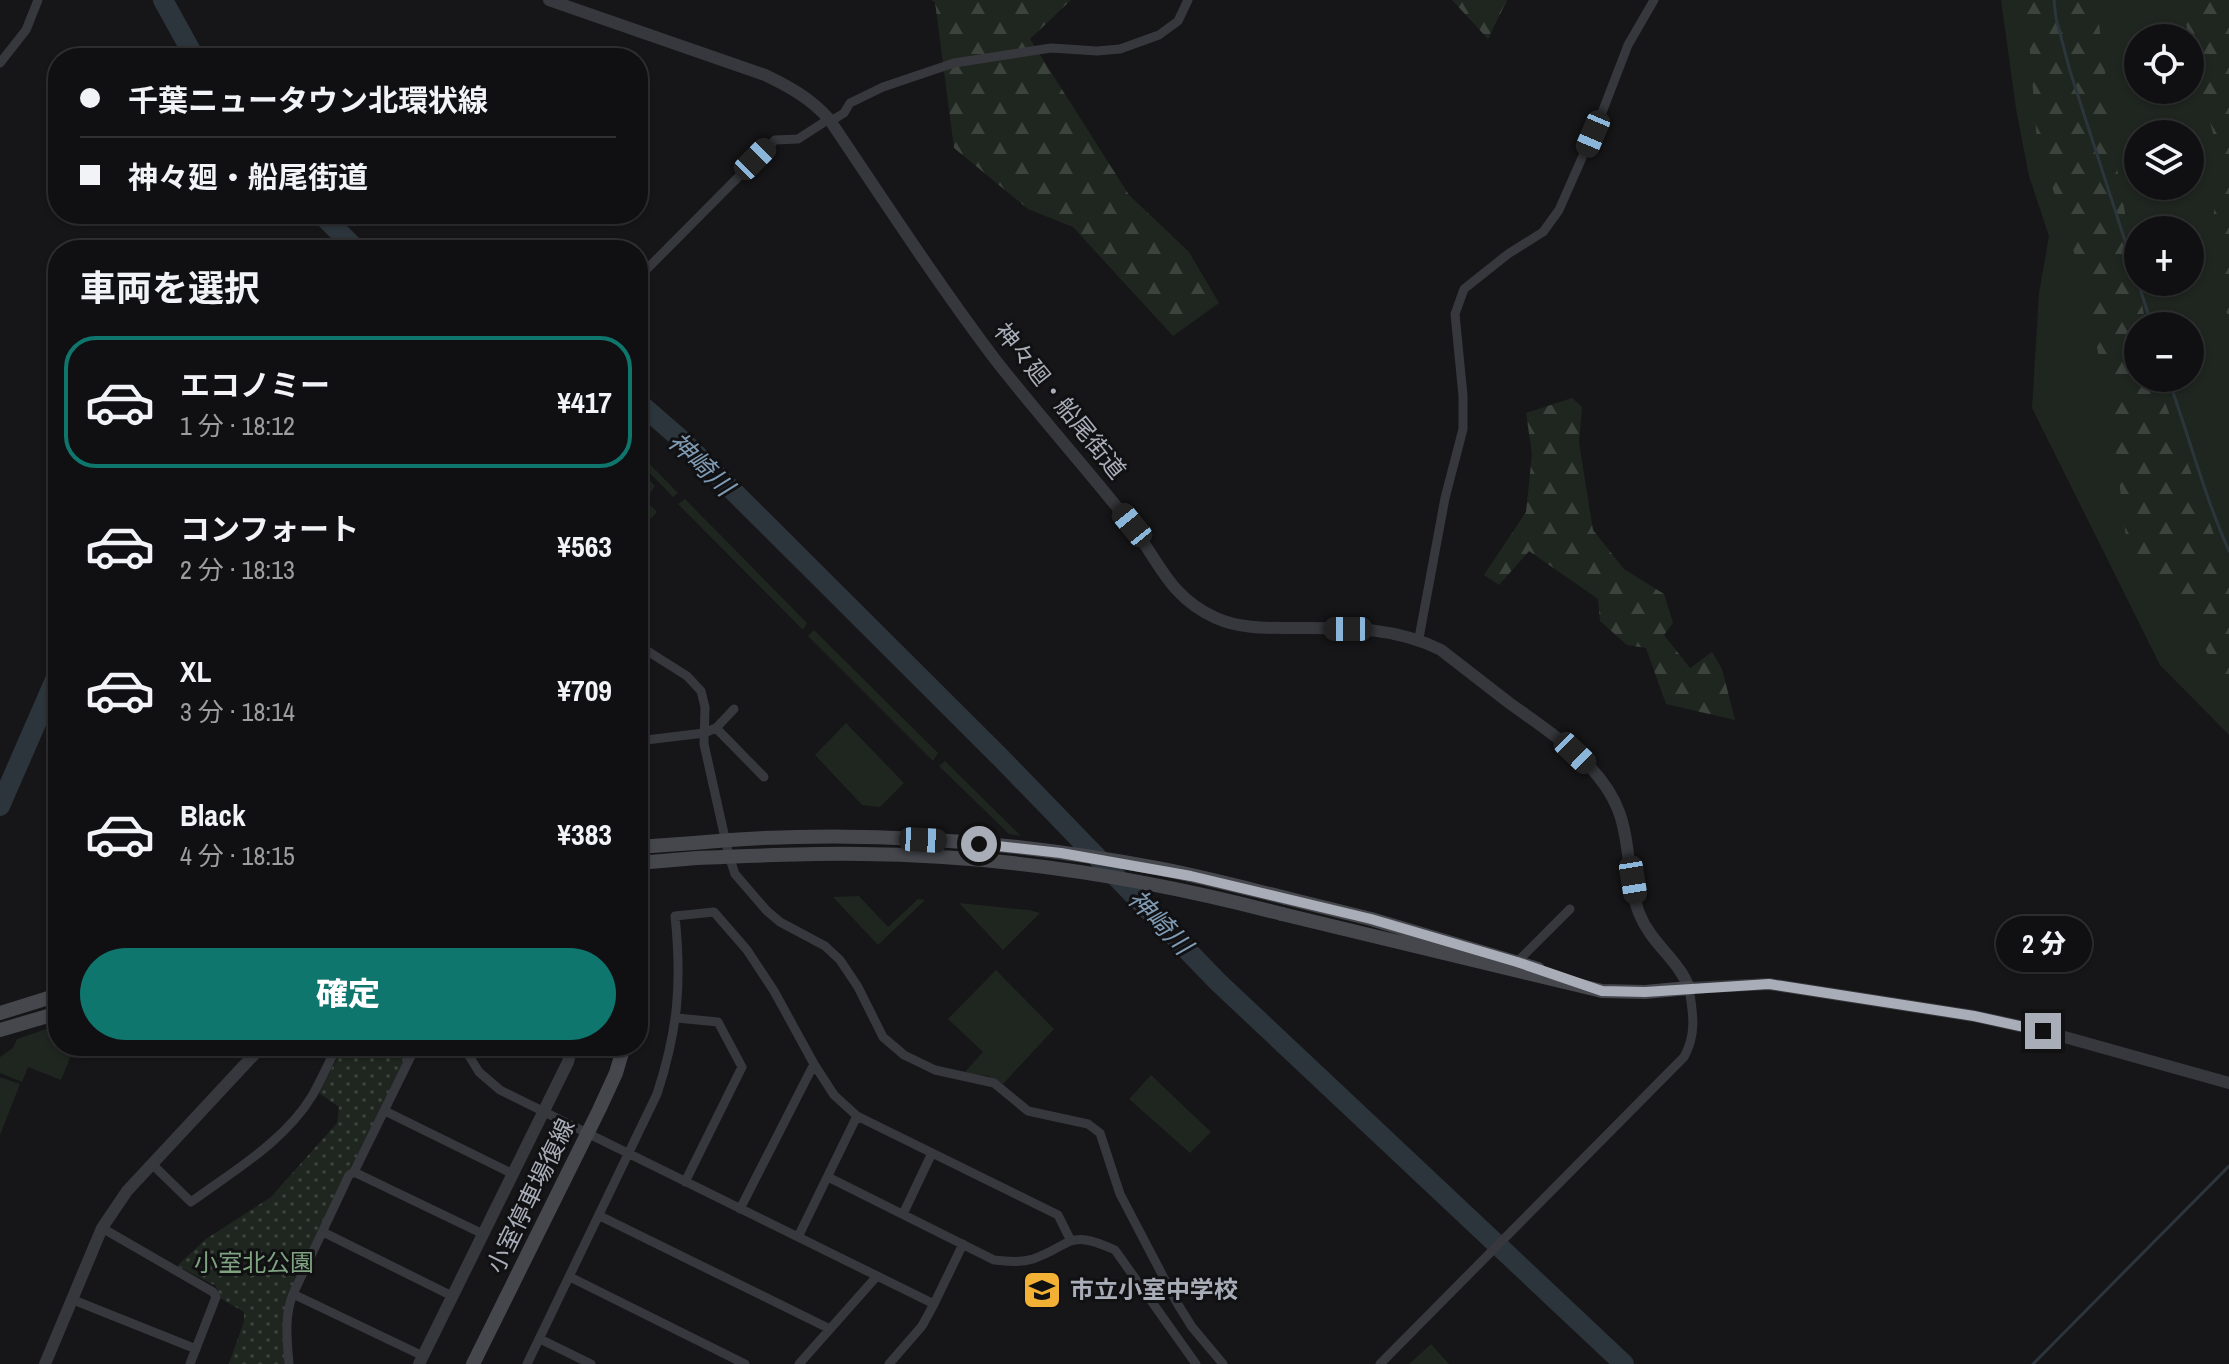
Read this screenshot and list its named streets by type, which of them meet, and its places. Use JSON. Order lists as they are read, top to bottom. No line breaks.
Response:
{"streets":{"main road":["小室停車場復線"],"street":["神々廻・船尾街道"]},"water":["神崎川"],"parks":["小室北公園"],"places":{"school or university":["市立小室中学校"]},"page":{"map_buttons":["+","−"],"banner":["千葉ニュータウン北環状線","神々廻・船尾街道"],"heading":"車両を選択","list":[{"name":"エコノミー","note":"1 分 · 18:12","value":"¥417"},{"name":"コンフォート","note":"2 分 · 18:13","value":"¥563"},{"name":"XL","note":"3 分 · 18:14","value":"¥709"},{"name":"Black","note":"4 分 · 18:15","value":"¥383"}],"bubble":"2 分","buttons":"確定"}}
